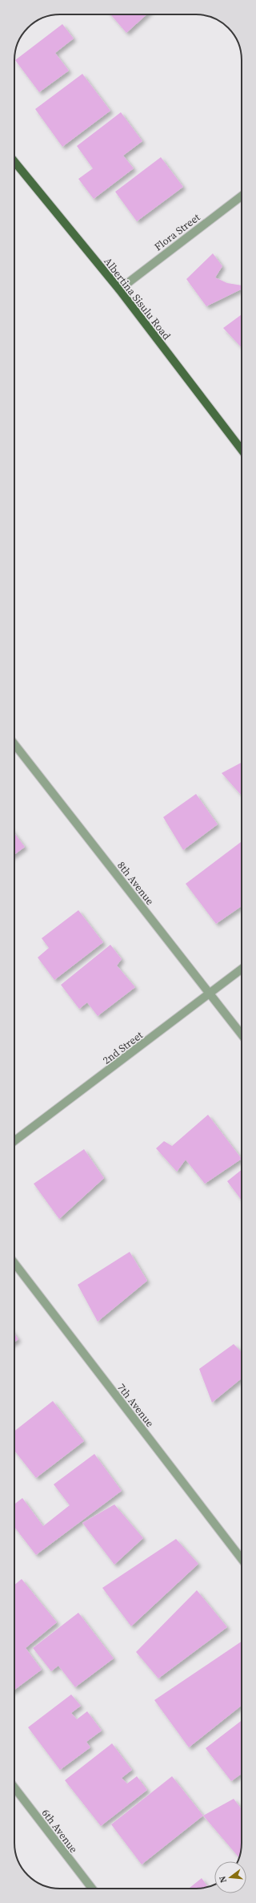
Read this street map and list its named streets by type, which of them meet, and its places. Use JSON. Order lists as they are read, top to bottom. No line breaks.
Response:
{"streets":{"main road":["Albertina Sisulu Road"],"street":["Flora Street","8th Avenue","2nd Street","7th Avenue","6th Avenue"]},"crossings":[["Flora Street","Albertina Sisulu Road"],["8th Avenue","2nd Street"]],"north":"left"}
